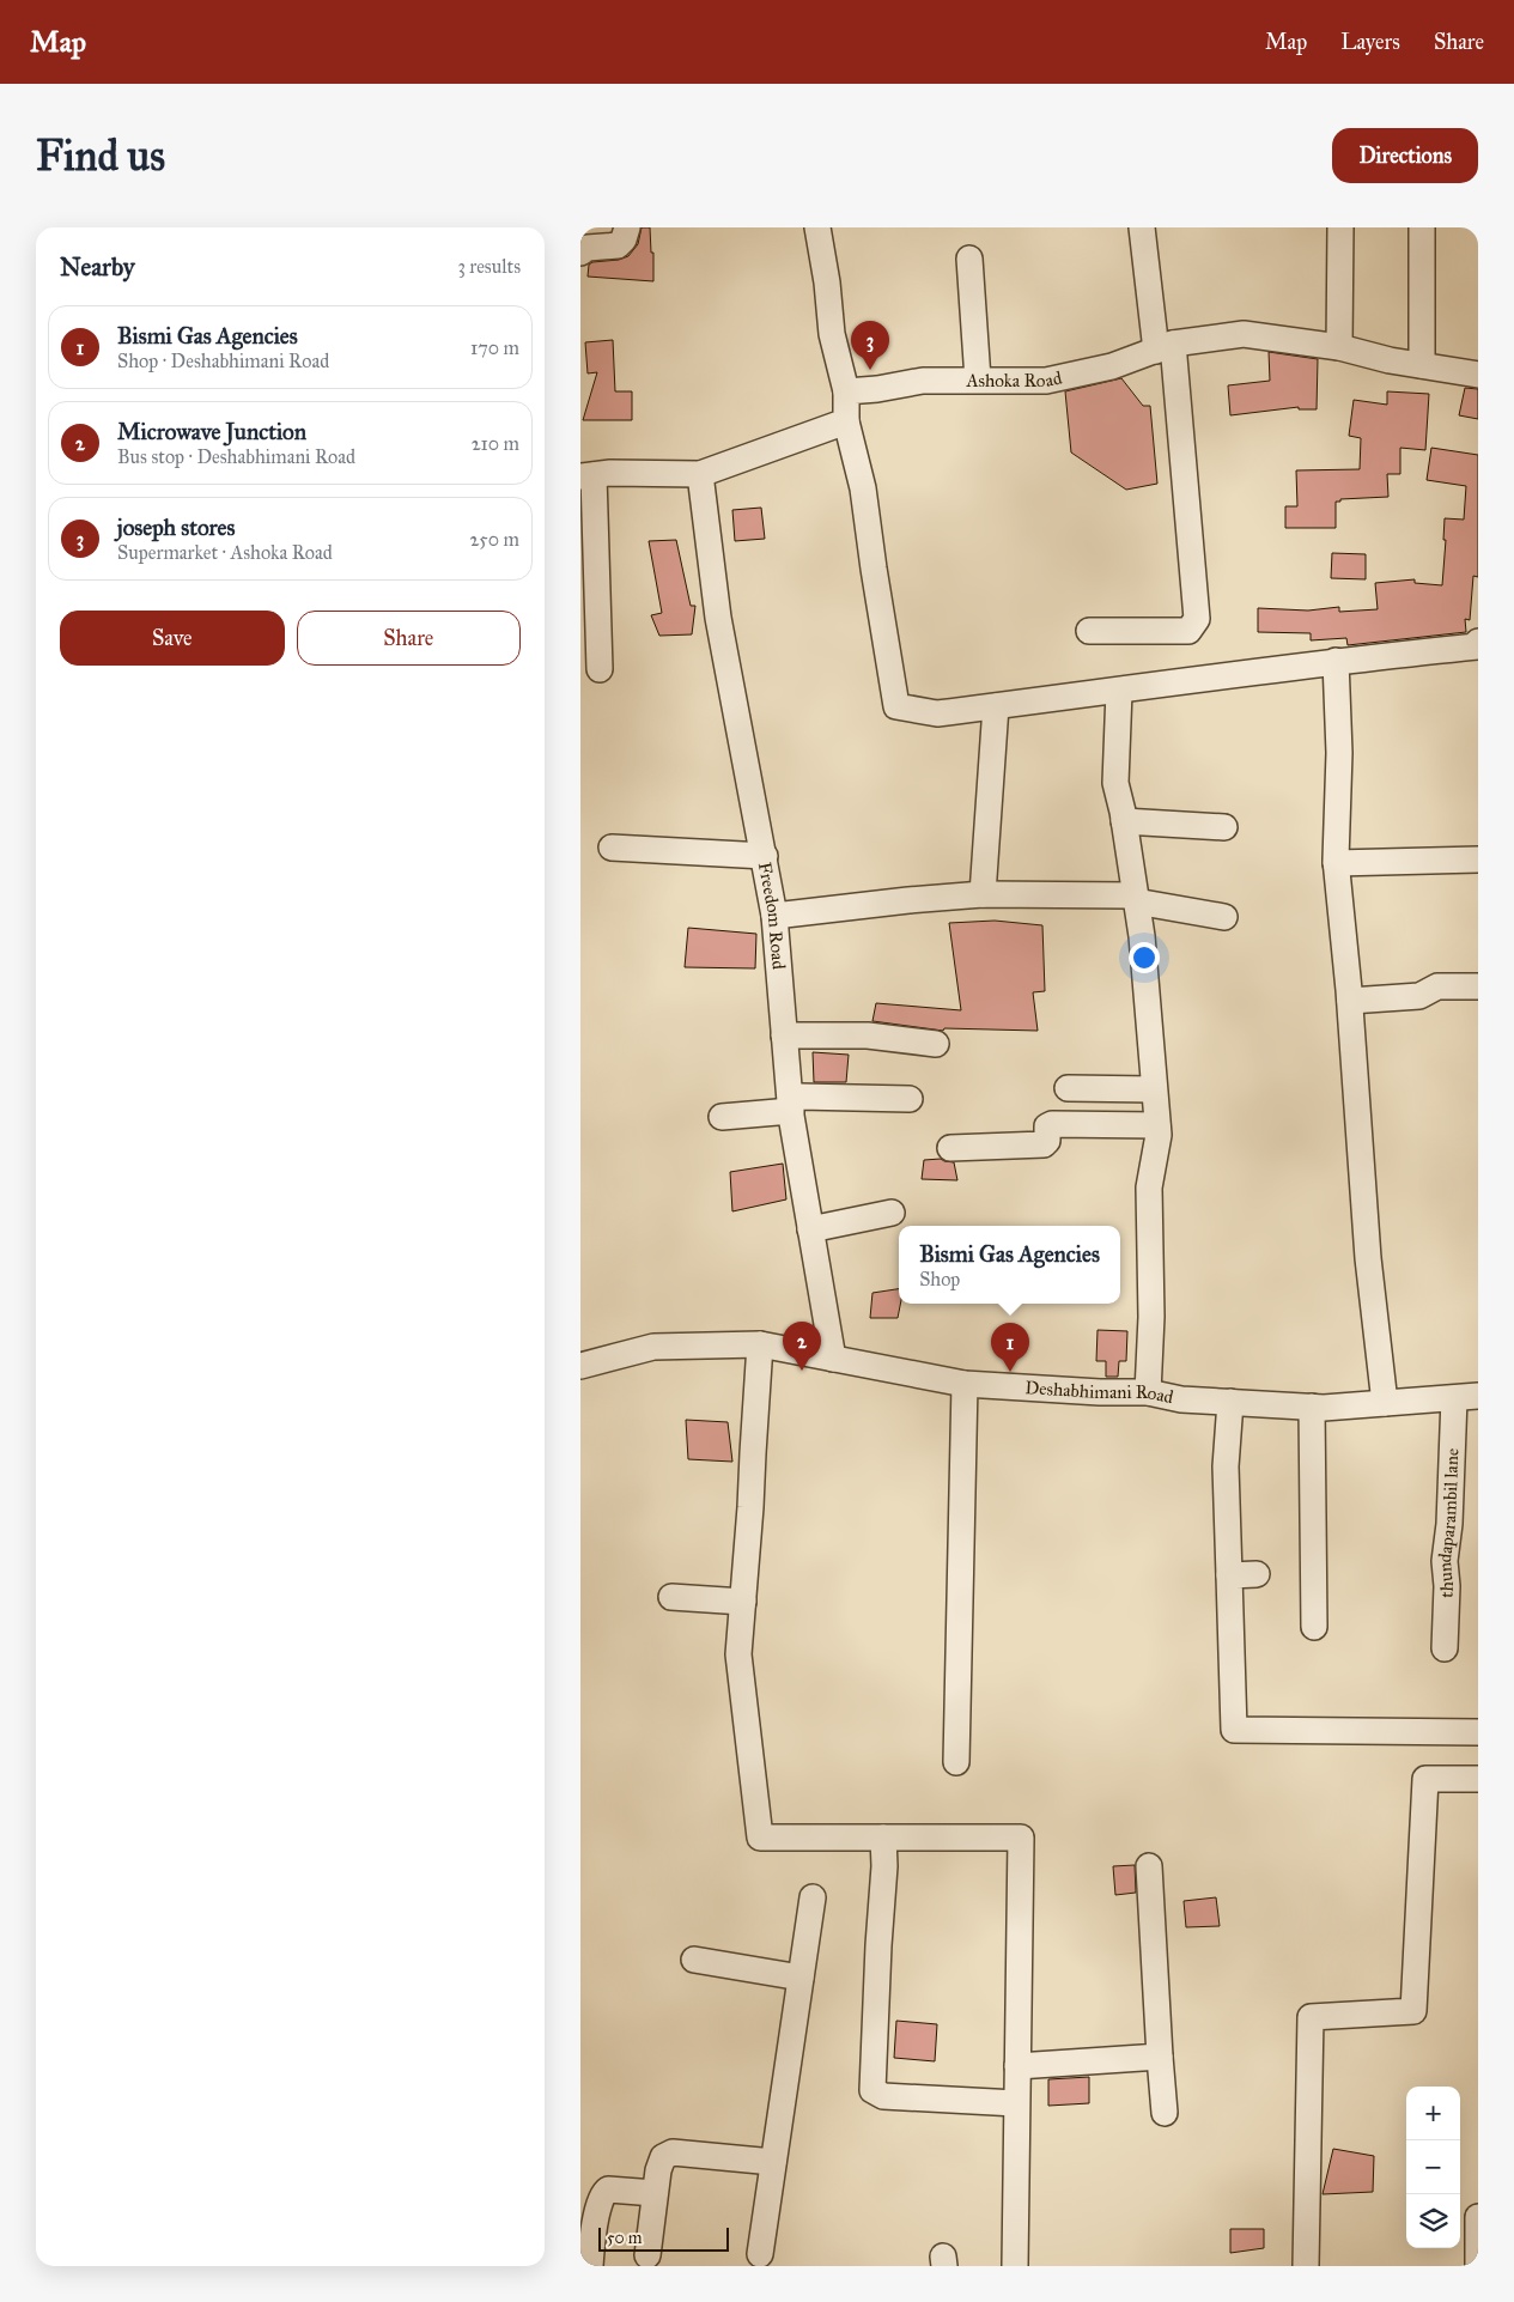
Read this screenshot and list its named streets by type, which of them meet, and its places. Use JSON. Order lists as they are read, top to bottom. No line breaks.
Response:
{"streets":{"street":["Ashoka Road","Freedom Road","Deshabhimani Road","thundaparambil lane"]},"crossings":[["Freedom Road","Deshabhimani Road"],["Deshabhimani Road","thundaparambil lane"]],"scale_bar":"50 m","page":{"header":"Map","nav":["Map","Layers","Share"],"buttons":["Directions",["Save","Share"]],"title":"Find us","heading":["Nearby","3 results"],"list":[{"mark":"1","name":"Bismi Gas Agencies","note":"Shop · Deshabhimani Road","value":"170 m"},{"mark":"2","name":"Microwave Junction","note":"Bus stop · Deshabhimani Road","value":"210 m"},{"mark":"3","name":"joseph stores","note":"Supermarket · Ashoka Road","value":"250 m"}],"pins":["3","2","1"],"popup":["Bismi Gas Agencies","Shop"],"map_buttons":["+","−"],"scale":"50 m"}}
